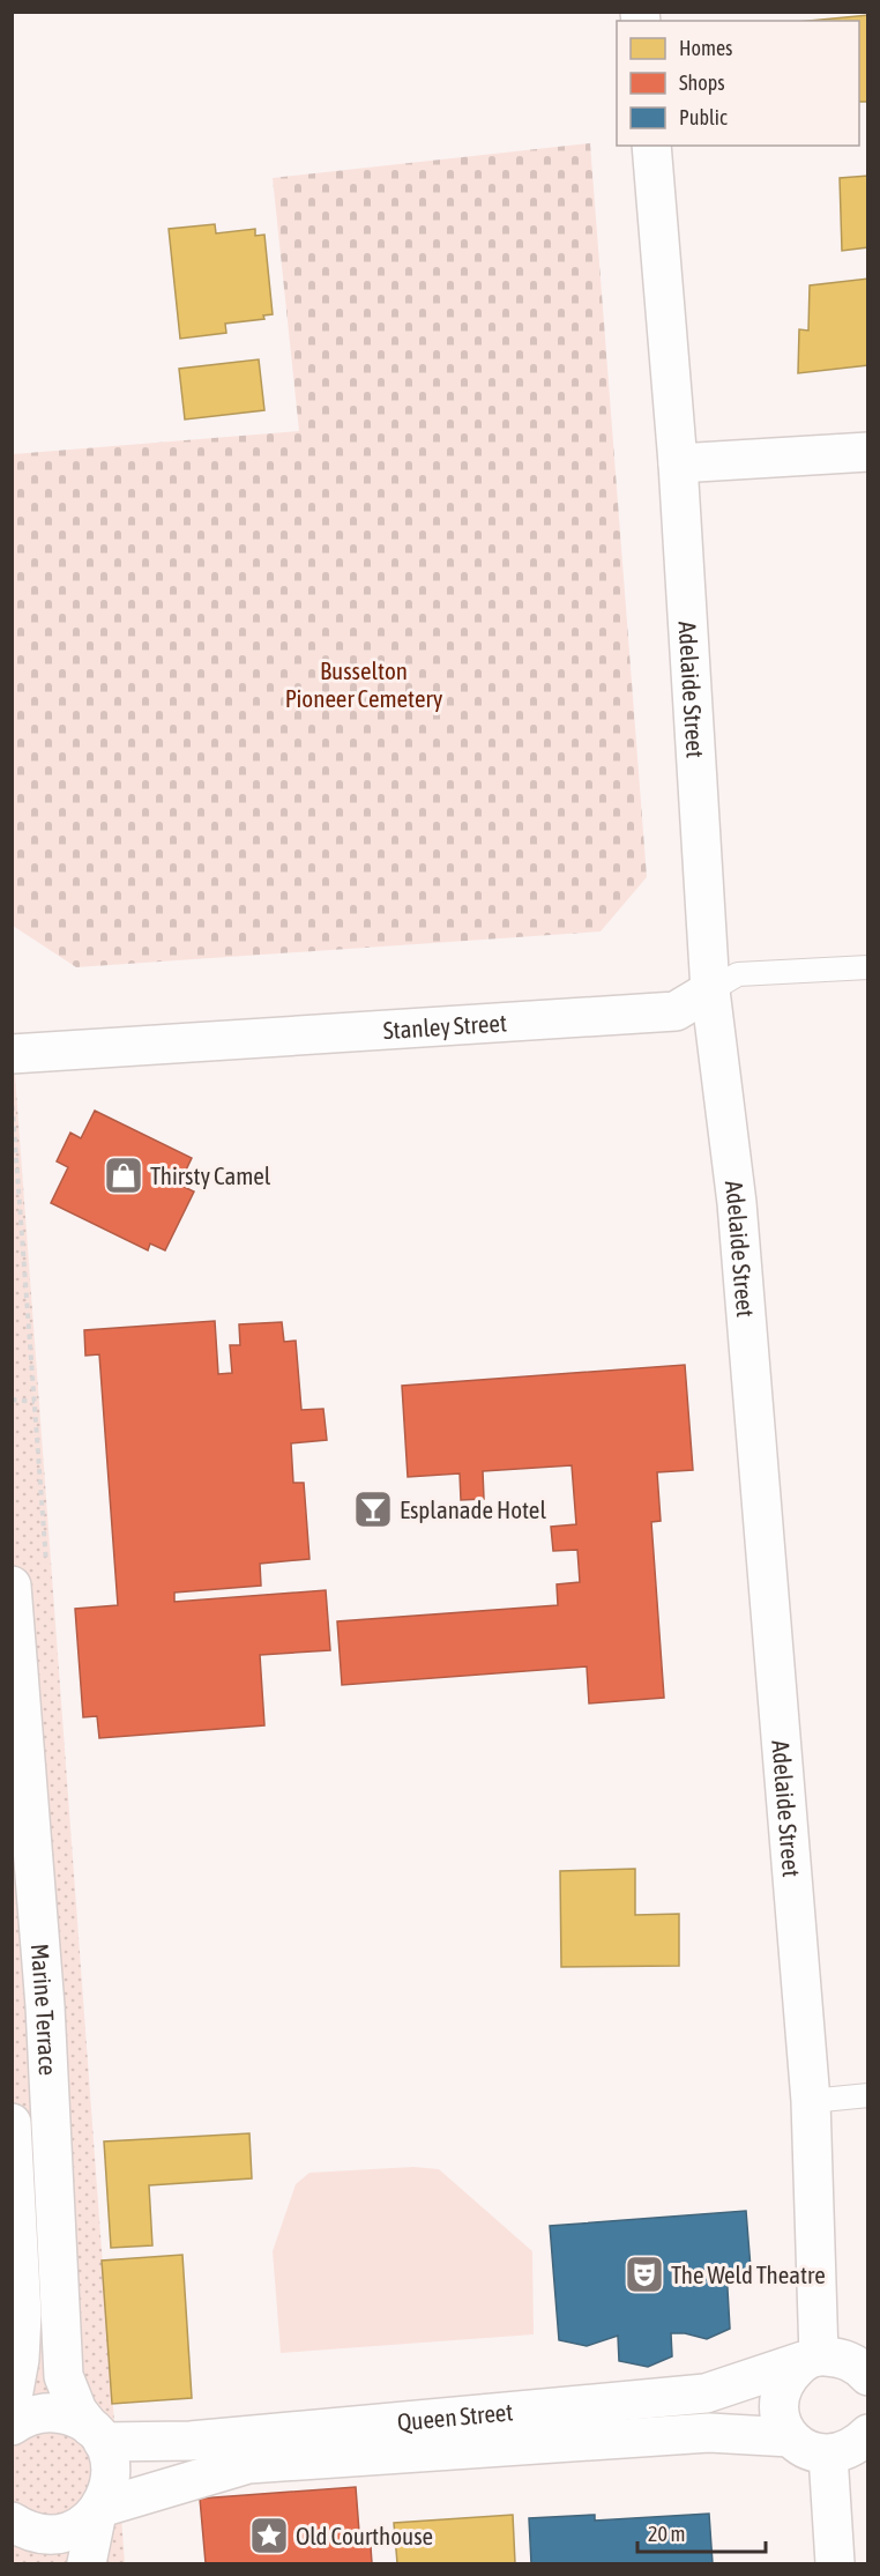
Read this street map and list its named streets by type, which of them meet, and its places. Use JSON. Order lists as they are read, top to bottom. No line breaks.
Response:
{"streets":{"street":["Adelaide Street","Stanley Street","Marine Terrace","Queen Street"]},"crossings":[["Adelaide Street","Stanley Street"],["Adelaide Street","Queen Street"],["Marine Terrace","Queen Street"]],"parks":["Busselton Pioneer Cemetery"],"places":{"shop":["Thirsty Camel"],"bar":["Esplanade Hotel"],"theatre":["The Weld Theatre"],"place":["Old Courthouse"]},"legend":["Homes","Shops","Public"],"scale_bar":"20 m"}
